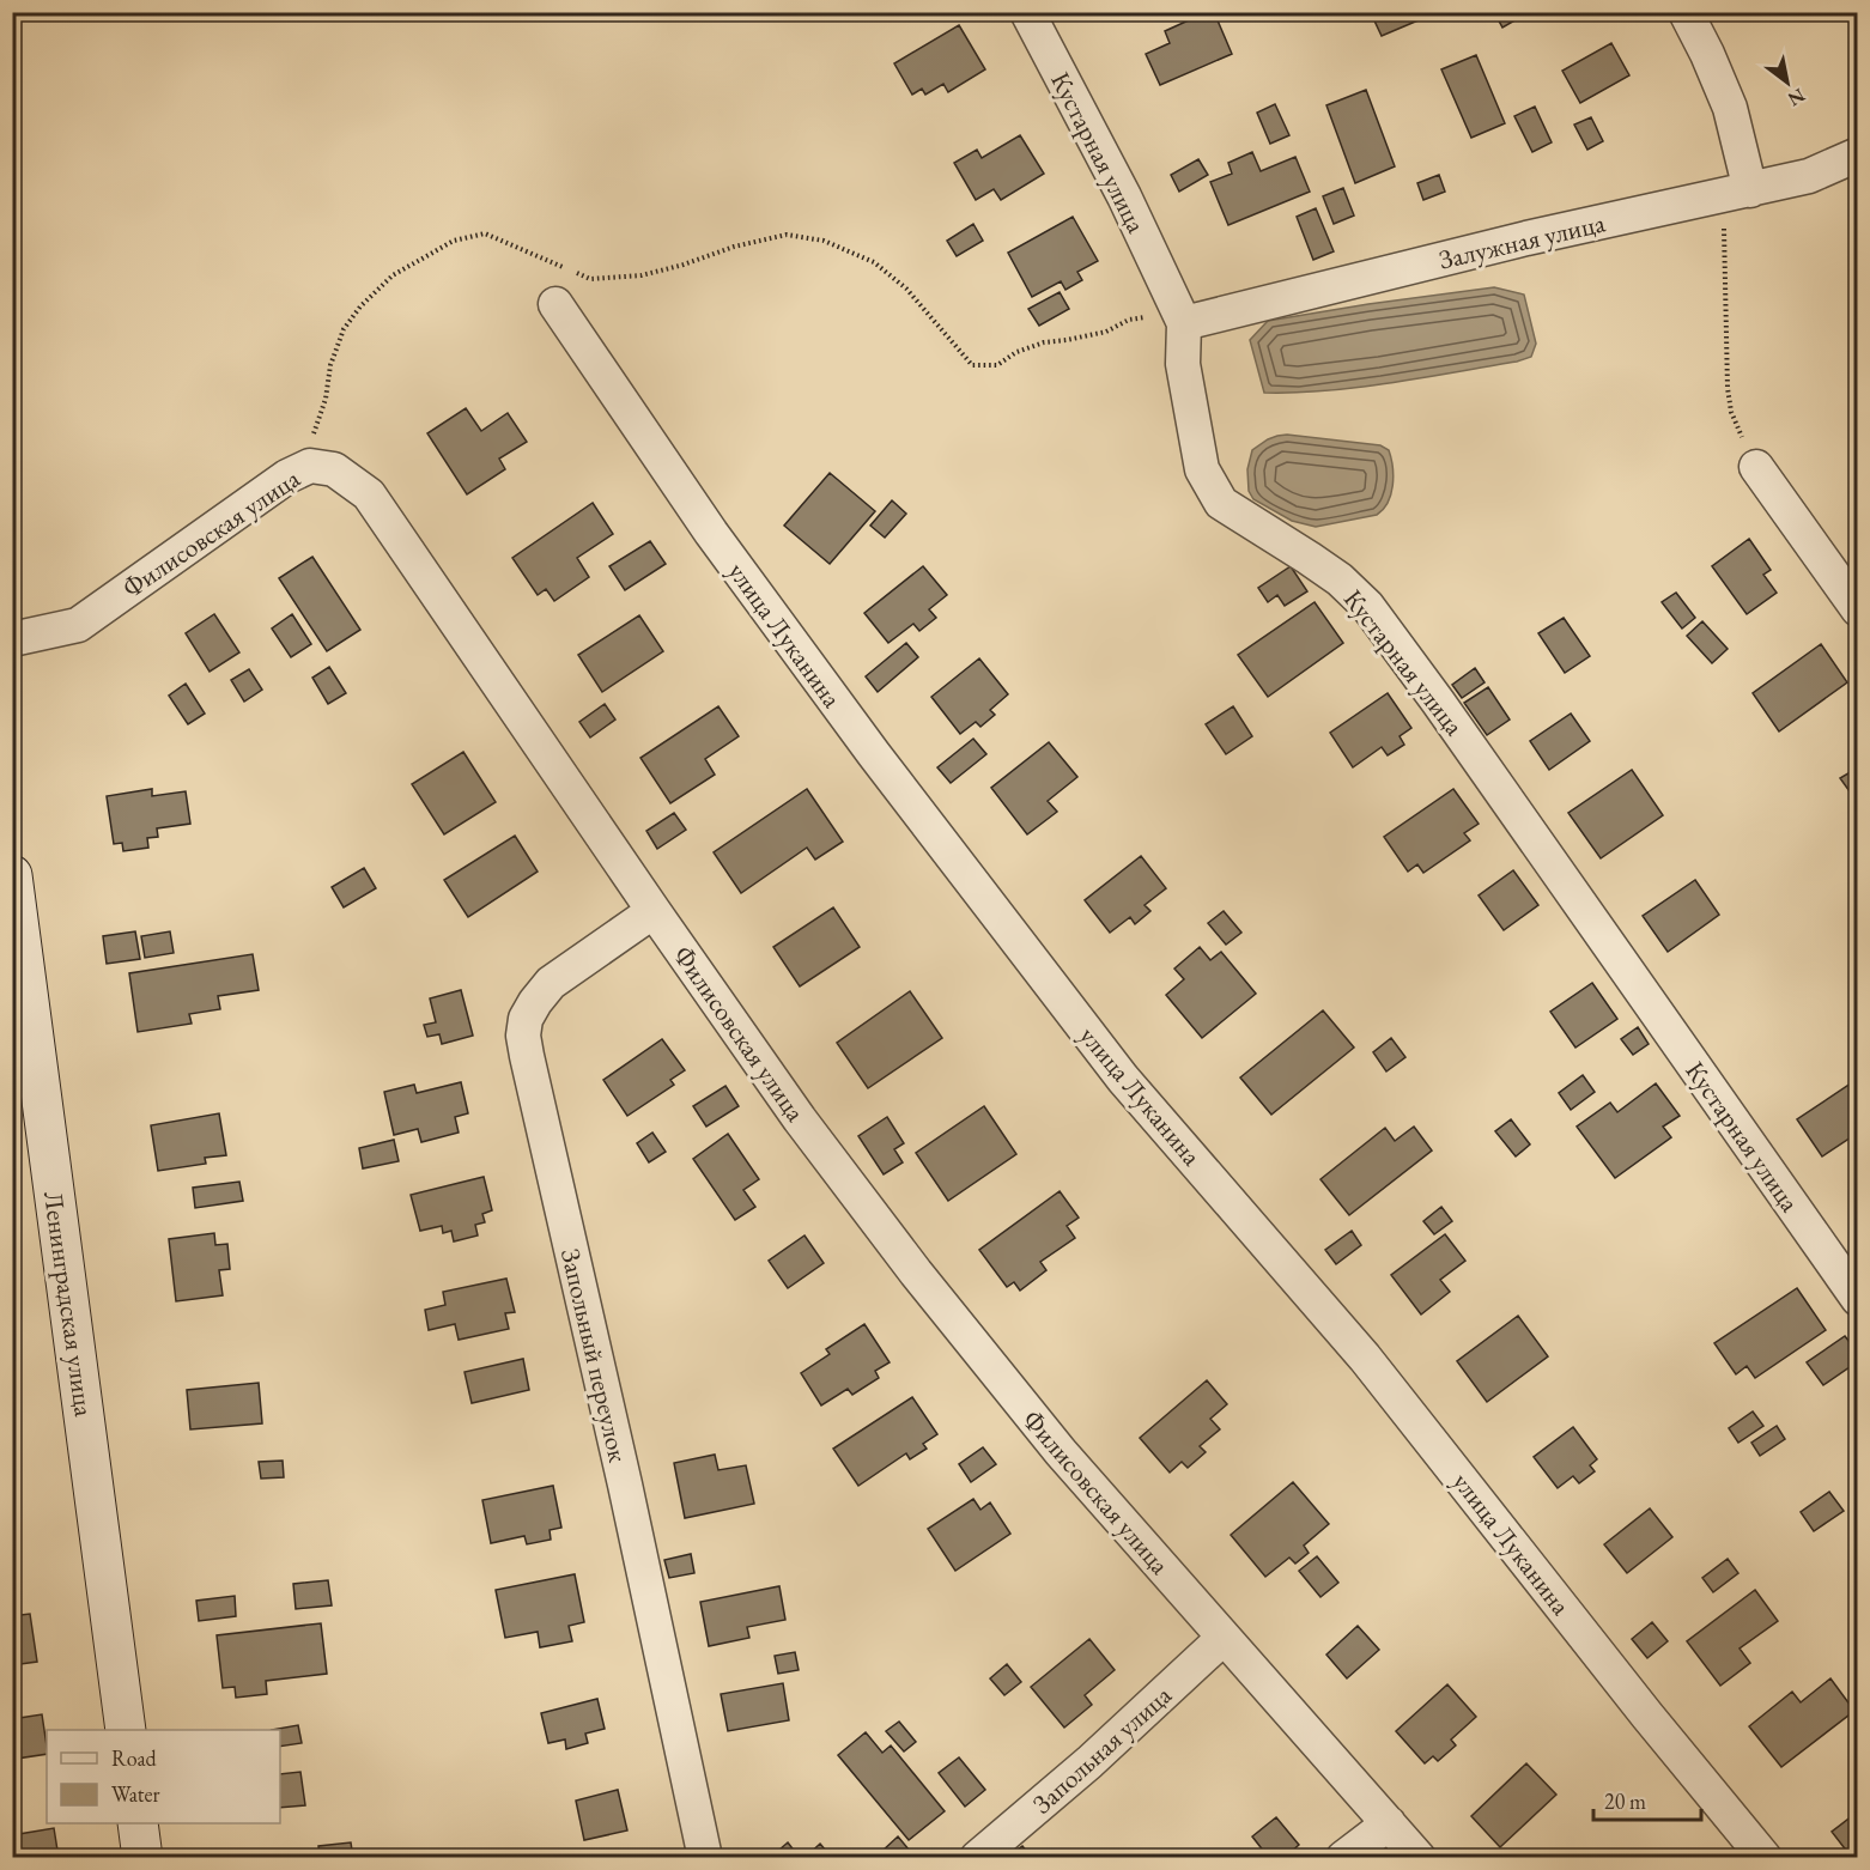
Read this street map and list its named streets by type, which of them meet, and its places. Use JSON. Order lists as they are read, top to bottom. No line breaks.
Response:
{"streets":{"street":["Кустарная улица","Залужная улица","Филисовская улица","улица Луканина","Ленинградская улица","Запольный переулок","Запольная улица"]},"crossings":[["Кустарная улица","Залужная улица"],["Филисовская улица","Запольный переулок"],["Филисовская улица","Запольная улица"]],"legend":["Road","Water"],"scale_bar":"20 m","north":"bottom right"}
